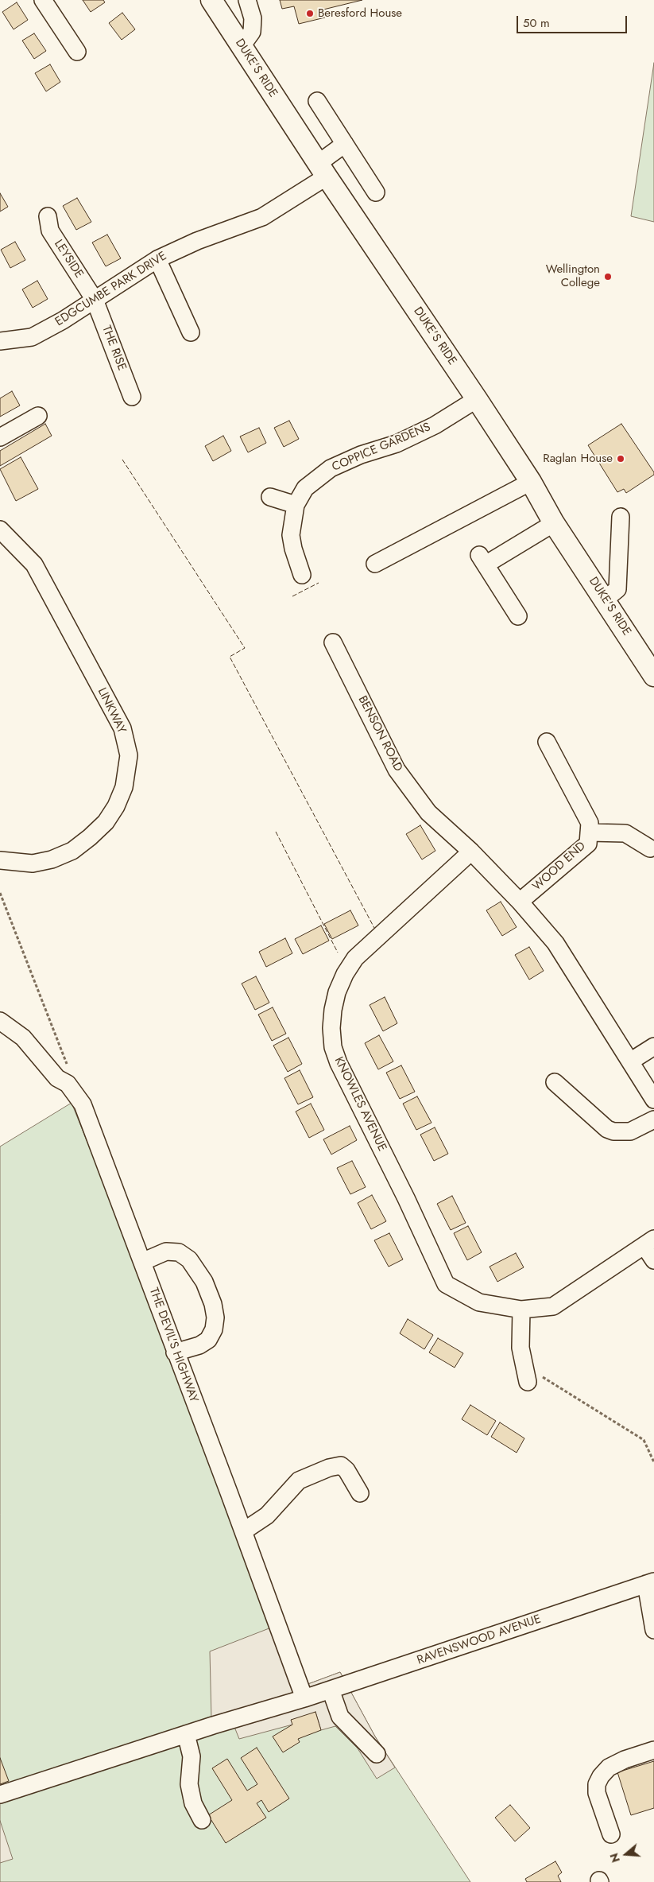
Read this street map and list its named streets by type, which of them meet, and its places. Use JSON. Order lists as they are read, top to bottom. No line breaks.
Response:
{"streets":{"main road":["DUKE'S RIDE"],"street":["LEYSIDE","EDGCUMBE PARK DRIVE","THE RISE","COPPICE GARDENS","LINKWAY","BENSON ROAD","WOOD END","KNOWLES AVENUE","THE DEVIL'S HIGHWAY","RAVENSWOOD AVENUE"]},"crossings":[["DUKE'S RIDE","EDGCUMBE PARK DRIVE"],["DUKE'S RIDE","COPPICE GARDENS"],["LEYSIDE","EDGCUMBE PARK DRIVE"],["LEYSIDE","THE RISE"],["EDGCUMBE PARK DRIVE","THE RISE"],["BENSON ROAD","KNOWLES AVENUE"],["THE DEVIL'S HIGHWAY","RAVENSWOOD AVENUE"]],"places":["Beresford House","Wellington College","Raglan House"],"scale_bar":"50 m","north":"left"}
